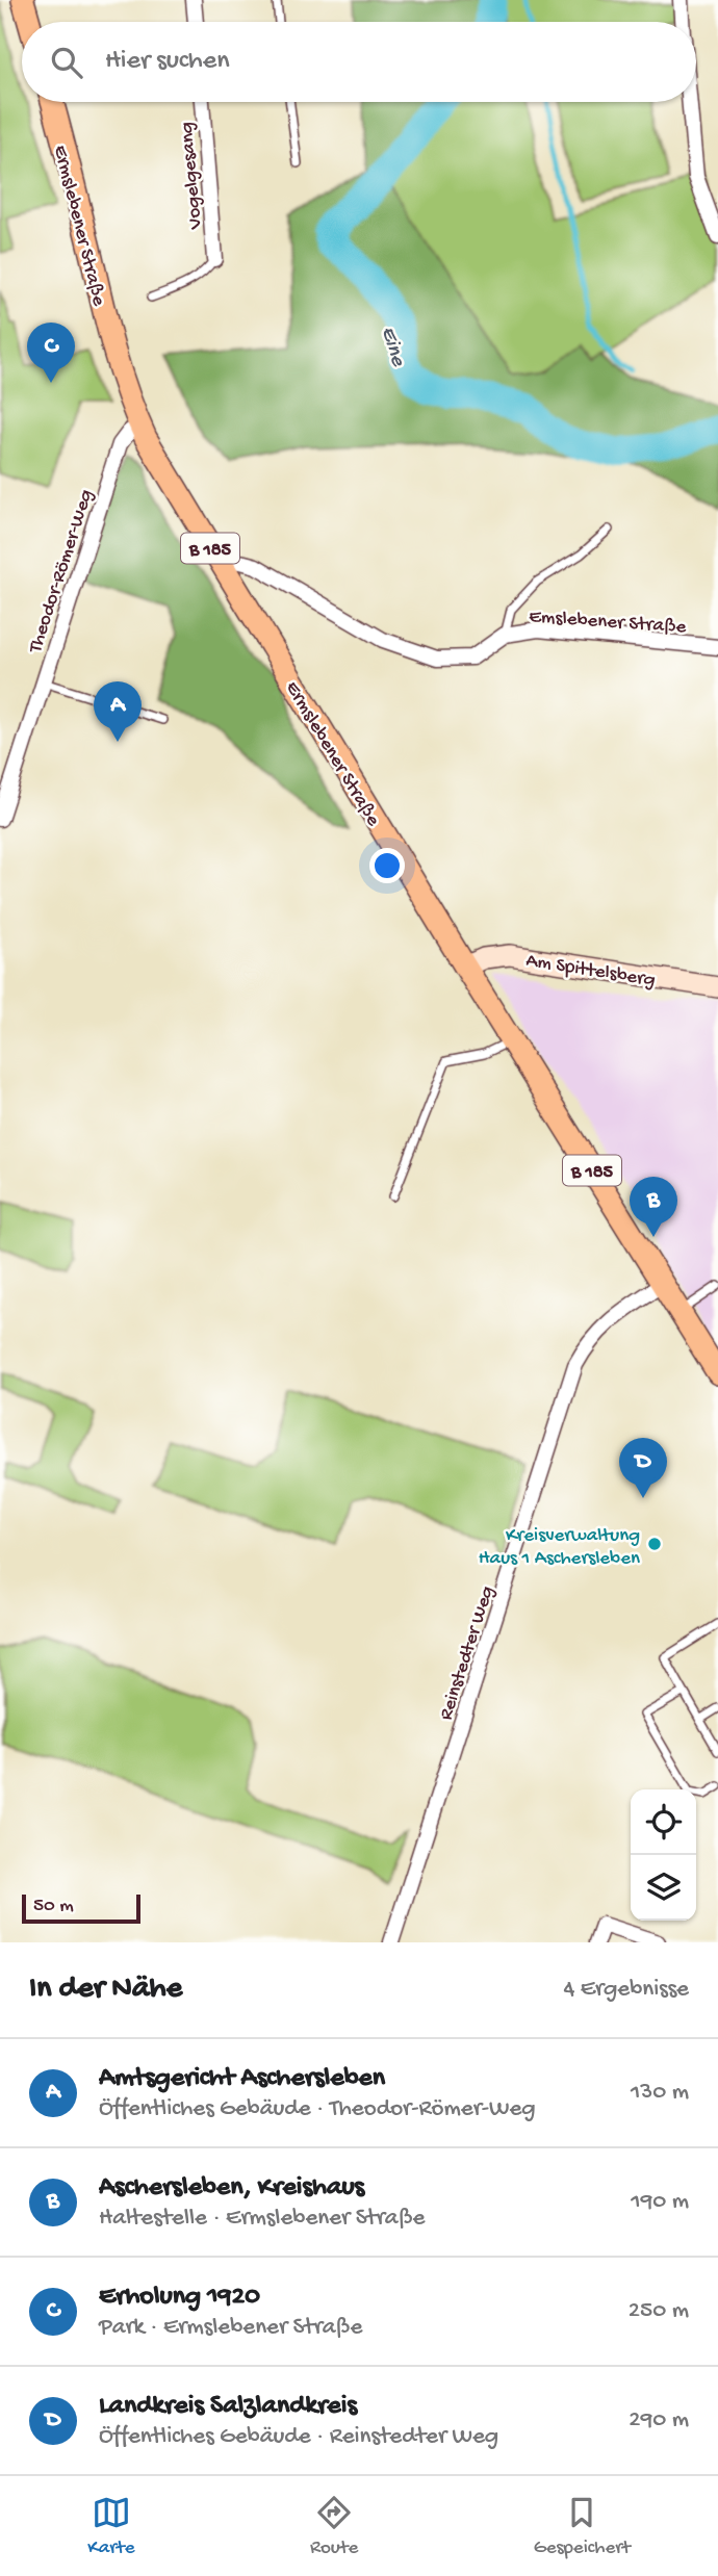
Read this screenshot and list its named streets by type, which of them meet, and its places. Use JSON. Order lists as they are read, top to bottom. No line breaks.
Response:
{"streets":{"main road":["Ermslebener Straße","B 185","Am Spittelsberg"],"street":["Vogelgesang","Theodor-Römer-Weg","Emslebener Straße","Reinstedter Weg"]},"crossings":[["Ermslebener Straße","Theodor-Römer-Weg"],["Ermslebener Straße","Emslebener Straße"],["Ermslebener Straße","Am Spittelsberg"],["Ermslebener Straße","Reinstedter Weg"]],"water":["Eine"],"places":["Kreisverwaltung Haus 1 Aschersleben"],"scale_bar":"50 m","page":{"search":"Hier suchen","pins":["C","A","B","D"],"scale":"50 m","heading":["In der Nähe","4 Ergebnisse"],"list":[{"mark":"A","name":"Amtsgericht Aschersleben","note":"Öffentliches Gebäude · Theodor-Römer-Weg","value":"130 m"},{"mark":"B","name":"Aschersleben, Kreishaus","note":"Haltestelle · Ermslebener Straße","value":"190 m"},{"mark":"C","name":"Erholung 1920","note":"Park · Ermslebener Straße","value":"250 m"},{"mark":"D","name":"Landkreis Salzlandkreis","note":"Öffentliches Gebäude · Reinstedter Weg","value":"290 m"}],"nav":["Karte","Route","Gespeichert"]}}
